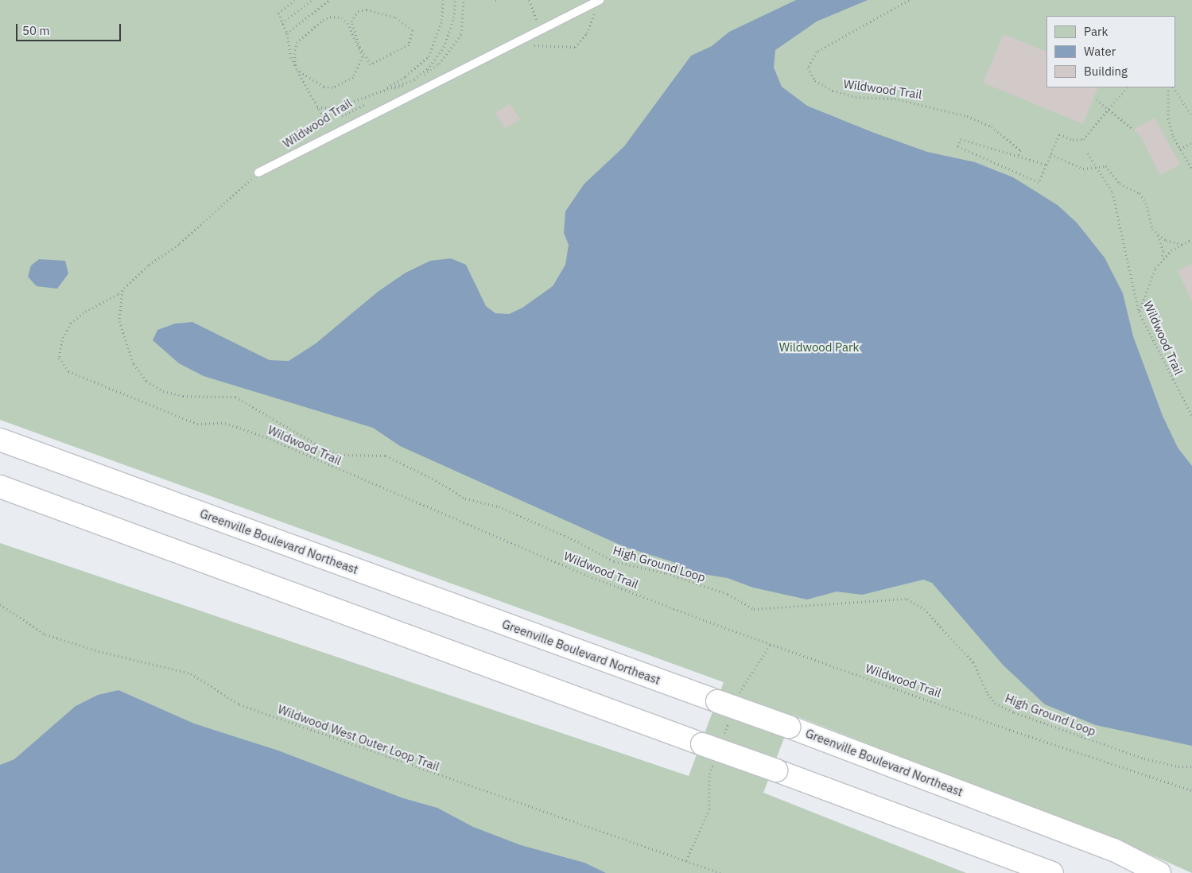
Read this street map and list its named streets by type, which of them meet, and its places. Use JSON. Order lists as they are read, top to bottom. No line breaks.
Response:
{"streets":{"highway":["Greenville Boulevard Northeast"],"path":["Wildwood Trail","High Ground Loop","Wildwood West Outer Loop Trail"]},"crossings":[["Wildwood Trail","High Ground Loop"]],"parks":["Wildwood Park"],"legend":["Park","Water","Building"],"scale_bar":"50 m"}
